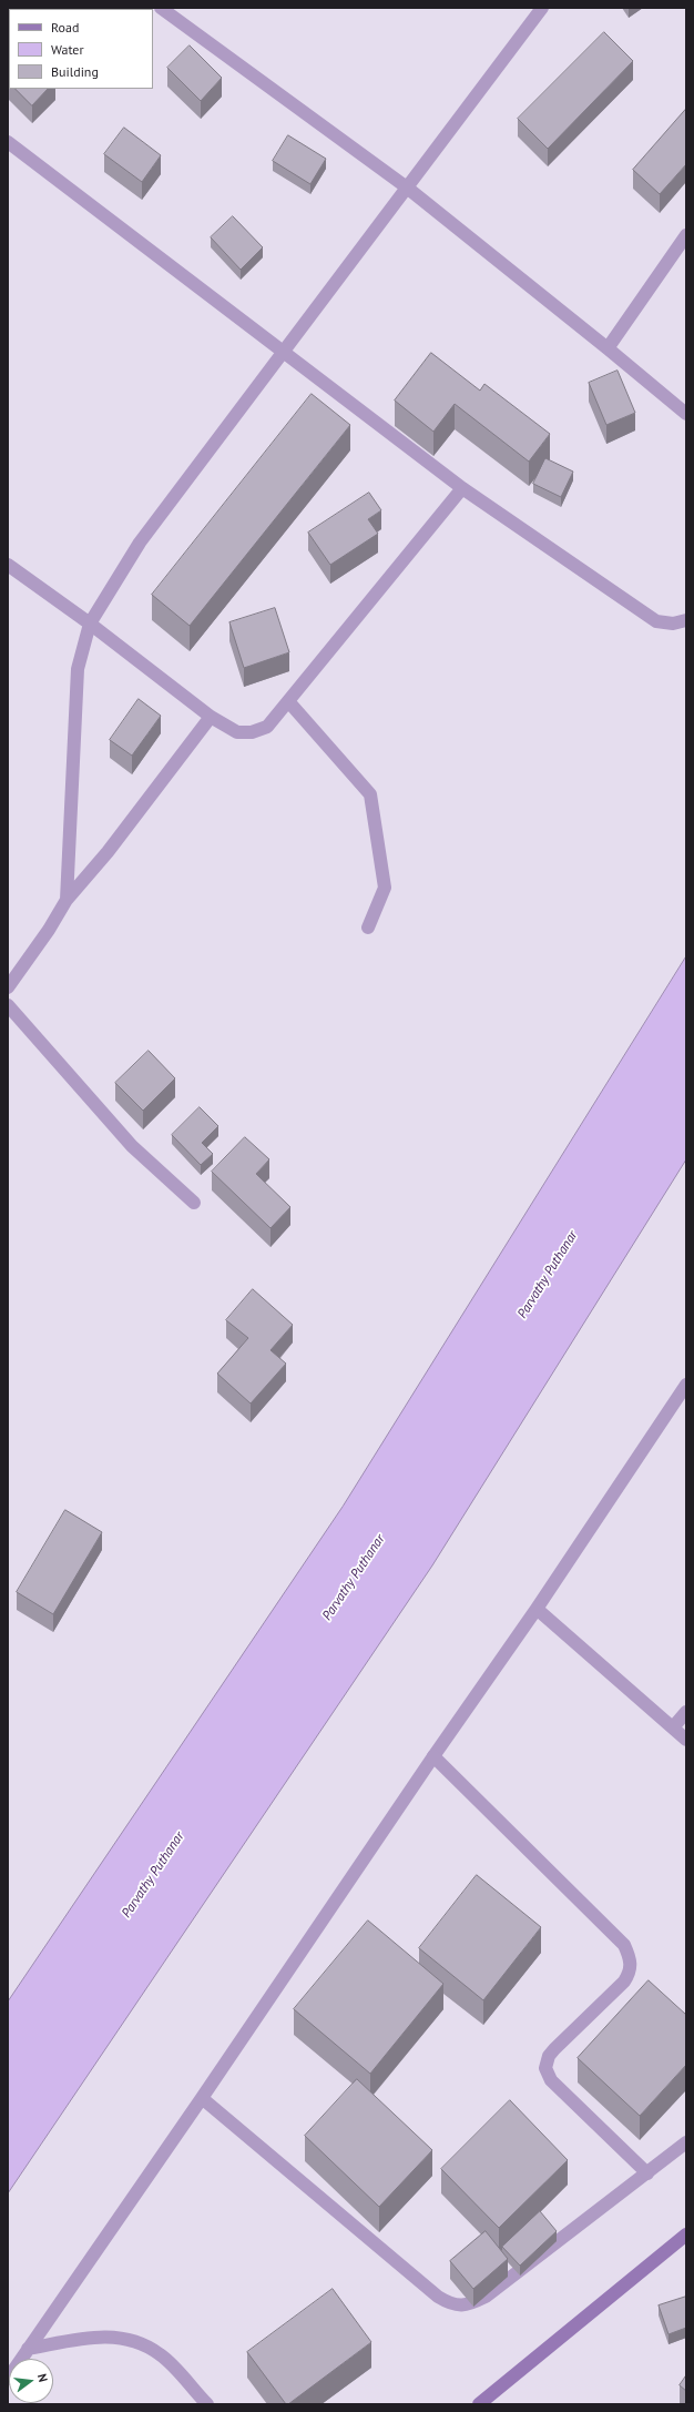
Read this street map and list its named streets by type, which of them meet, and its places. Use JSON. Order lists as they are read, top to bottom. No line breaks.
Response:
{"water":["Parvathy Puthanar"],"legend":["Road","Water","Building"],"north":"right"}
